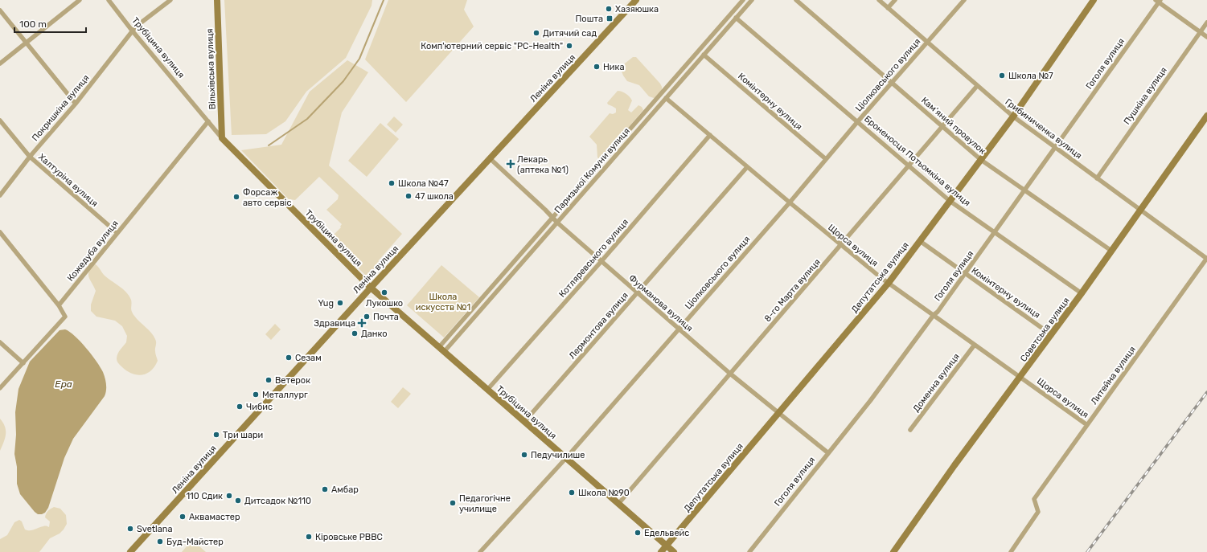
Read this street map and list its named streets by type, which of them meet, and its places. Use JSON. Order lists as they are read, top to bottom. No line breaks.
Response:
{"streets":{"street":["Трубіцина вулиця","Гоголя вулиця","Вільхівська вулиця","Ціолковського вулиця","Леніна вулиця","Пушкіна вулиця","Комінтерну вулиця","Покришкіна вулиця","Кам’яний провулок","Грибиниченка вулиця","Броненосця Потьомкіна вулиця","Паризької Комуни вулиця","Халтуріна вулиця","Щорса вулиця","Кожедуба вулиця","Котляревського вулиця","Депутатська вулиця","8-го Марта вулиця","Фурманова вулиця","Лермонтова вулиця","Советська вулиця","Литейна вулиця","Доменна вулиця"]},"crossings":[["Трубіцина вулиця","Вільхівська вулиця"],["Трубіцина вулиця","Ціолковського вулиця"],["Трубіцина вулиця","Леніна вулиця"],["Трубіцина вулиця","Покришкіна вулиця"],["Трубіцина вулиця","Паризької Комуни вулиця"],["Трубіцина вулиця","Кожедуба вулиця"],["Трубіцина вулиця","Котляревського вулиця"],["Трубіцина вулиця","Депутатська вулиця"],["Трубіцина вулиця","8-го Марта вулиця"],["Трубіцина вулиця","Лермонтова вулиця"],["Гоголя вулиця","Комінтерну вулиця"],["Гоголя вулиця","Кам’яний провулок"],["Гоголя вулиця","Грибиниченка вулиця"],["Гоголя вулиця","Броненосця Потьомкіна вулиця"],["Гоголя вулиця","Щорса вулиця"],["Гоголя вулиця","Фурманова вулиця"],["Ціолковського вулиця","Комінтерну вулиця"],["Ціолковського вулиця","Кам’яний провулок"],["Ціолковського вулиця","Грибиниченка вулиця"],["Ціолковського вулиця","Броненосця Потьомкіна вулиця"],["Ціолковського вулиця","Щорса вулиця"],["Ціолковського вулиця","Фурманова вулиця"],["Леніна вулиця","Фурманова вулиця"],["Пушкіна вулиця","Грибиниченка вулиця"],["Комінтерну вулиця","Паризької Комуни вулиця"],["Комінтерну вулиця","Депутатська вулиця"],["Комінтерну вулиця","Советська вулиця"],["Покришкіна вулиця","Халтуріна вулиця"],["Кам’яний провулок","Депутатська вулиця"],["Кам’яний провулок","8-го Марта вулиця"],["Кам’яний провулок","Советська вулиця"],["Грибиниченка вулиця","Депутатська вулиця"],["Грибиниченка вулиця","8-го Марта вулиця"],["Грибиниченка вулиця","Советська вулиця"],["Грибиниченка вулиця","Литейна вулиця"],["Броненосця Потьомкіна вулиця","Паризької Комуни вулиця"],["Броненосця Потьомкіна вулиця","Депутатська вулиця"],["Броненосця Потьомкіна вулиця","8-го Марта вулиця"],["Броненосця Потьомкіна вулиця","Советська вулиця"],["Паризької Комуни вулиця","Щорса вулиця"],["Паризької Комуни вулиця","Фурманова вулиця"],["Халтуріна вулиця","Кожедуба вулиця"],["Щорса вулиця","Котляревського вулиця"],["Щорса вулиця","Депутатська вулиця"],["Щорса вулиця","8-го Марта вулиця"],["Щорса вулиця","Лермонтова вулиця"],["Щорса вулиця","Советська вулиця"],["Щорса вулиця","Литейна вулиця"],["Щорса вулиця","Доменна вулиця"],["Котляревського вулиця","Фурманова вулиця"],["Депутатська вулиця","Фурманова вулиця"],["8-го Марта вулиця","Фурманова вулиця"],["Фурманова вулиця","Лермонтова вулиця"]],"water":["Ера"],"parks":["Школа искусств №1"],"places":{"other":["Хазяюшка","Дитячий сад","Комп'ютерний сервіс \"PC-Health\"","Ника","Школа №7","Школа №47","47 школа","Форсаж авто сервіс","Лукошко","Yug","Почта","Данко","Сезам","Ветерок","Металлург","Чибис","Три шари","Педучилише","Амбар","Школа №90","110 Сдик","Дитсадок №110","Педагогічне училище","Аквамастер","Svetlana","Едельвейс","Кіровське РВВС","Буд-Майстер"],"transit":["Пошта"],"health":["Лекарь (аптека №1)","Здравица"]},"scale_bar":"100 m"}
